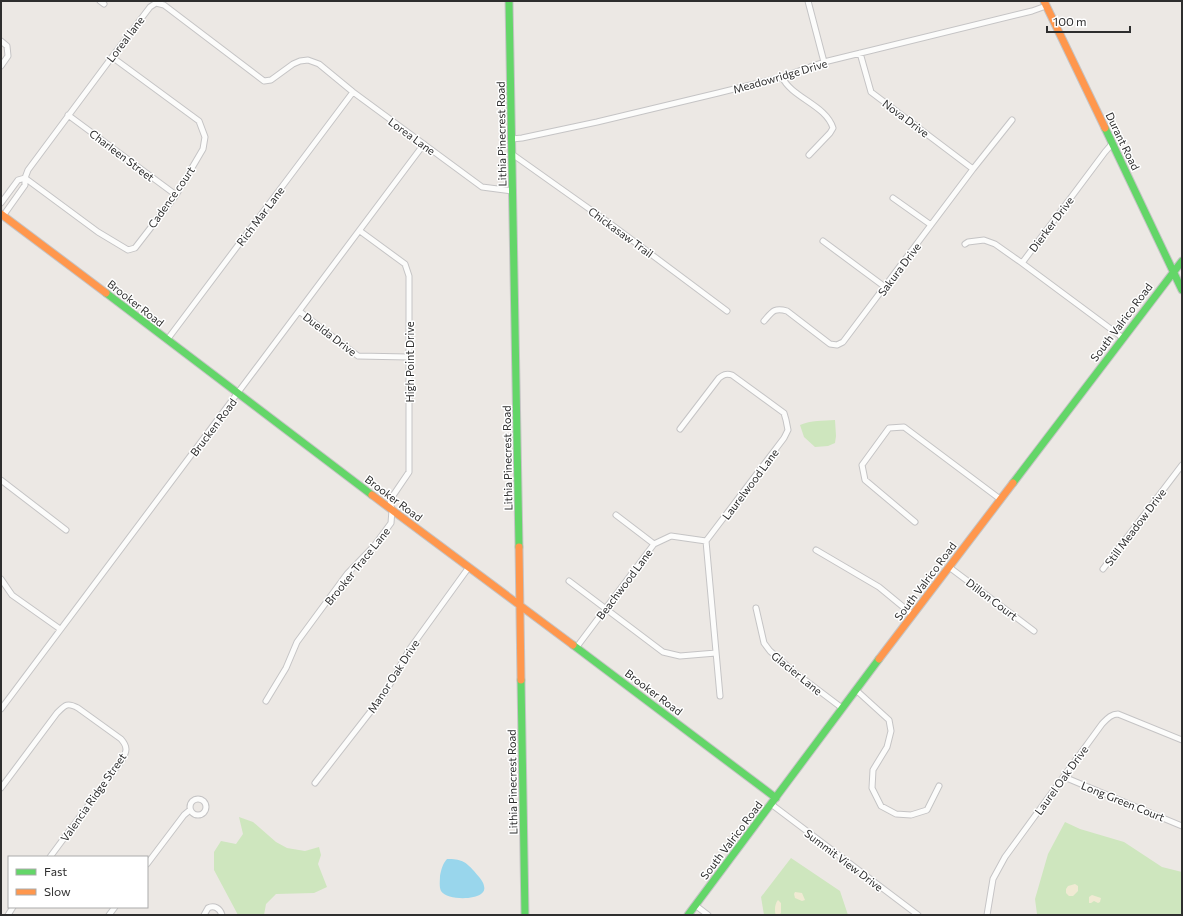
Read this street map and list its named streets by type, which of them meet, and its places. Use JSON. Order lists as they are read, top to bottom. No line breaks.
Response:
{"streets":{"street":["Loreal lane","Meadowridge Drive","Nova Drive","Lithia Pinecrest Road","Lorea Lane","Durant Road","Charleen Street","Cadence court","Rich Mar Lane","Dierker Drive","Chickasaw Trail","Sakura Drive","Brooker Road","South Valrico Road","Duelda Drive","High Point Drive","Brucken Road","Laurelwood Lane","Still Meadow Drive","Brooker Trace Lane","Beachwood Lane","Dillon Court","Glacier Lane","Manor Oak Drive","Laurel Oak Drive","Valencia Ridge Street","Long Green Court","Summit View Drive"]},"crossings":[["Loreal lane","Lorea Lane"],["Loreal lane","Charleen Street"],["Loreal lane","Cadence court"],["Loreal lane","Brooker Road"],["Meadowridge Drive","Nova Drive"],["Meadowridge Drive","Lithia Pinecrest Road"],["Meadowridge Drive","Durant Road"],["Nova Drive","Sakura Drive"],["Lithia Pinecrest Road","Lorea Lane"],["Lithia Pinecrest Road","Chickasaw Trail"],["Lithia Pinecrest Road","Brooker Road"],["Lorea Lane","Rich Mar Lane"],["Lorea Lane","Brucken Road"],["Durant Road","Dierker Drive"],["Durant Road","South Valrico Road"],["Charleen Street","Cadence court"],["Rich Mar Lane","Brooker Road"],["Dierker Drive","South Valrico Road"],["Brooker Road","South Valrico Road"],["Brooker Road","High Point Drive"],["Brooker Road","Brucken Road"],["Brooker Road","Brooker Trace Lane"],["Brooker Road","Beachwood Lane"],["Brooker Road","Manor Oak Drive"],["South Valrico Road","Dillon Court"],["South Valrico Road","Glacier Lane"],["South Valrico Road","Summit View Drive"],["Duelda Drive","High Point Drive"],["Duelda Drive","Brucken Road"],["High Point Drive","Brucken Road"],["High Point Drive","Brooker Trace Lane"],["Laurelwood Lane","Beachwood Lane"],["Laurel Oak Drive","Long Green Court"]],"legend":["Fast","Slow"],"scale_bar":"100 m"}
